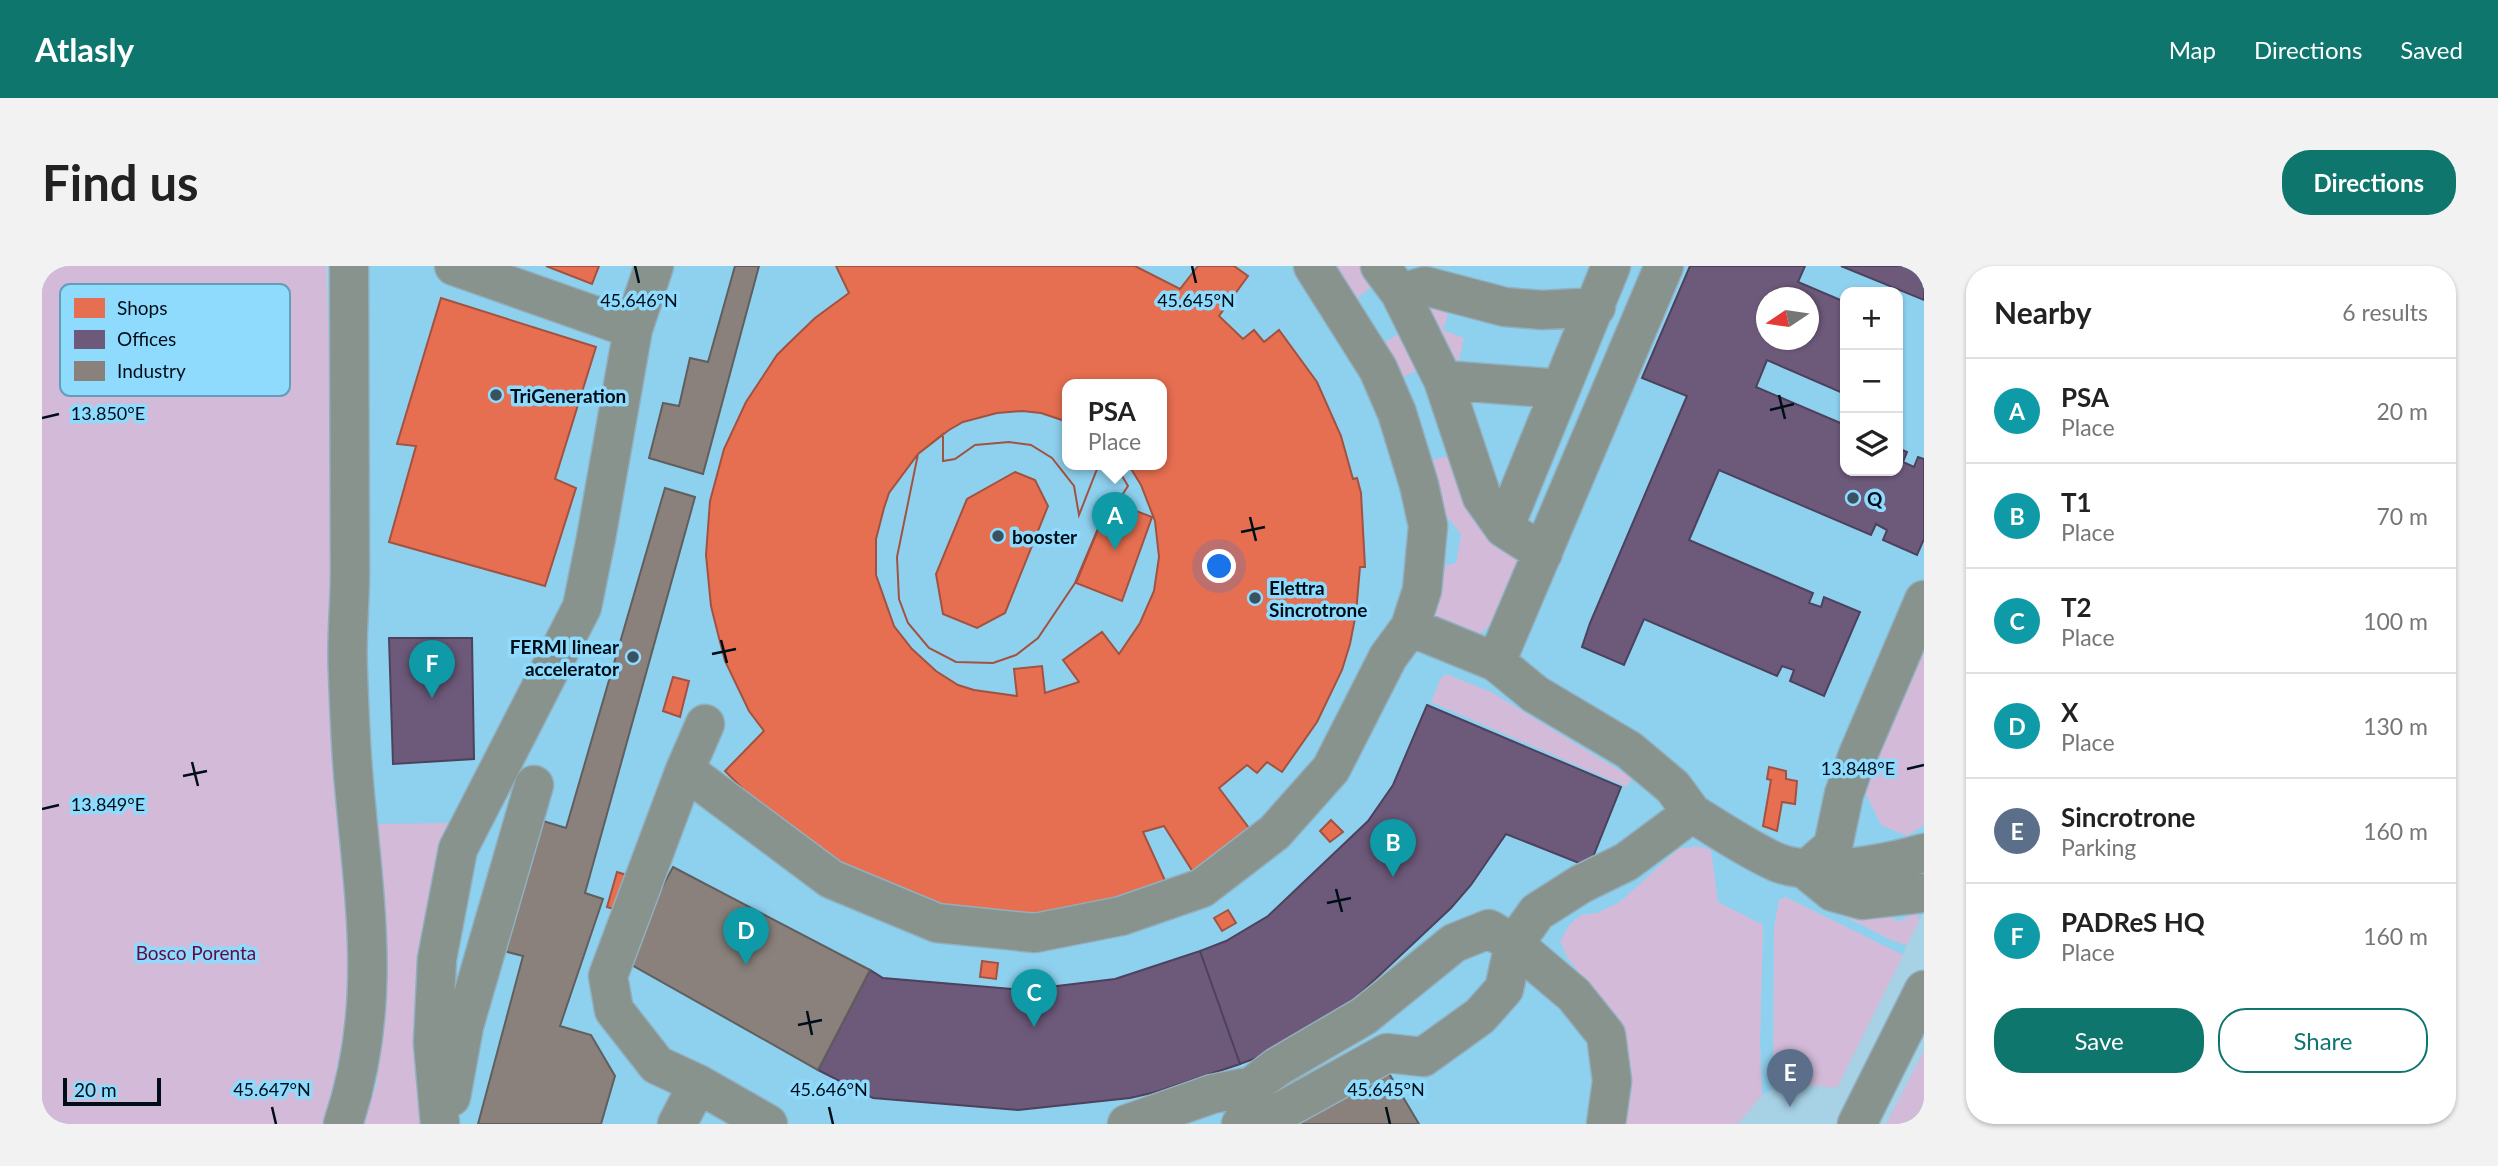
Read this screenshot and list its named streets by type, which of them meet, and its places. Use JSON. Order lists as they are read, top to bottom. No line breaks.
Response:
{"parks":["Bosco Porenta"],"places":["TriGeneration","Q","booster","Elettra Sincrotrone","FERMI linear accelerator"],"legend":["Shops","Offices","Industry"],"scale_bar":"20 m","north":"left","page":{"header":"Atlasly","nav":["Map","Directions","Saved"],"buttons":["Directions",["Save","Share"]],"title":"Find us","heading":["Nearby","6 results"],"map_buttons":["+","−"],"list":[{"mark":"A","name":"PSA","note":"Place","value":"20 m"},{"mark":"B","name":"T1","note":"Place","value":"70 m"},{"mark":"C","name":"T2","note":"Place","value":"100 m"},{"mark":"D","name":"X","note":"Place","value":"130 m"},{"mark":"E","name":"Sincrotrone","note":"Parking","value":"160 m"},{"mark":"F","name":"PADReS HQ","note":"Place","value":"160 m"}],"popup":["PSA","Place"],"pins":["A","F","B","D","C","E"],"scale":"20 m"},"coordinates":["45.646°N","45.645°N","13.850°E","13.848°E","13.849°E","45.647°N"]}
